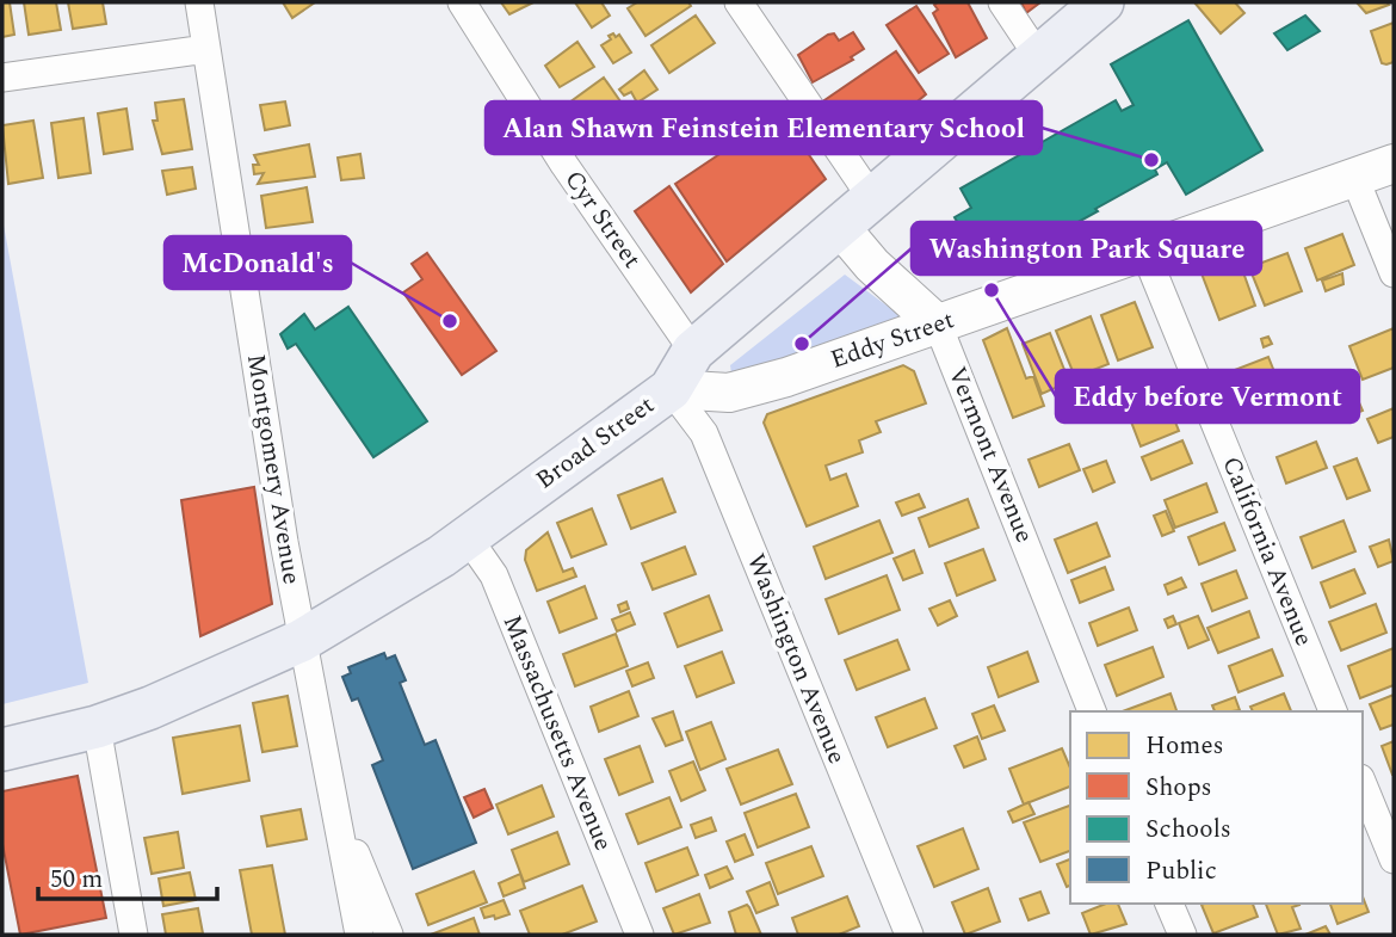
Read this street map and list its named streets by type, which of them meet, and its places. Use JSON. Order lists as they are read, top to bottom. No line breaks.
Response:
{"streets":{"main road":["Eddy Street","Broad Street","Vermont Avenue"],"street":["Cyr Street","Montgomery Avenue","California Avenue","Washington Avenue","Massachusetts Avenue"]},"crossings":[["Cyr Street","Broad Street"],["Eddy Street","Broad Street"],["Eddy Street","Vermont Avenue"],["Eddy Street","California Avenue"],["Eddy Street","Washington Avenue"],["Broad Street","Vermont Avenue"],["Broad Street","Montgomery Avenue"],["Broad Street","Washington Avenue"],["Broad Street","Massachusetts Avenue"]],"places":["Alan Shawn Feinstein Elementary School","Eddy before Vermont","McDonald's","Washington Park Square"],"legend":["Homes","Shops","Schools","Public"],"scale_bar":"50 m"}
